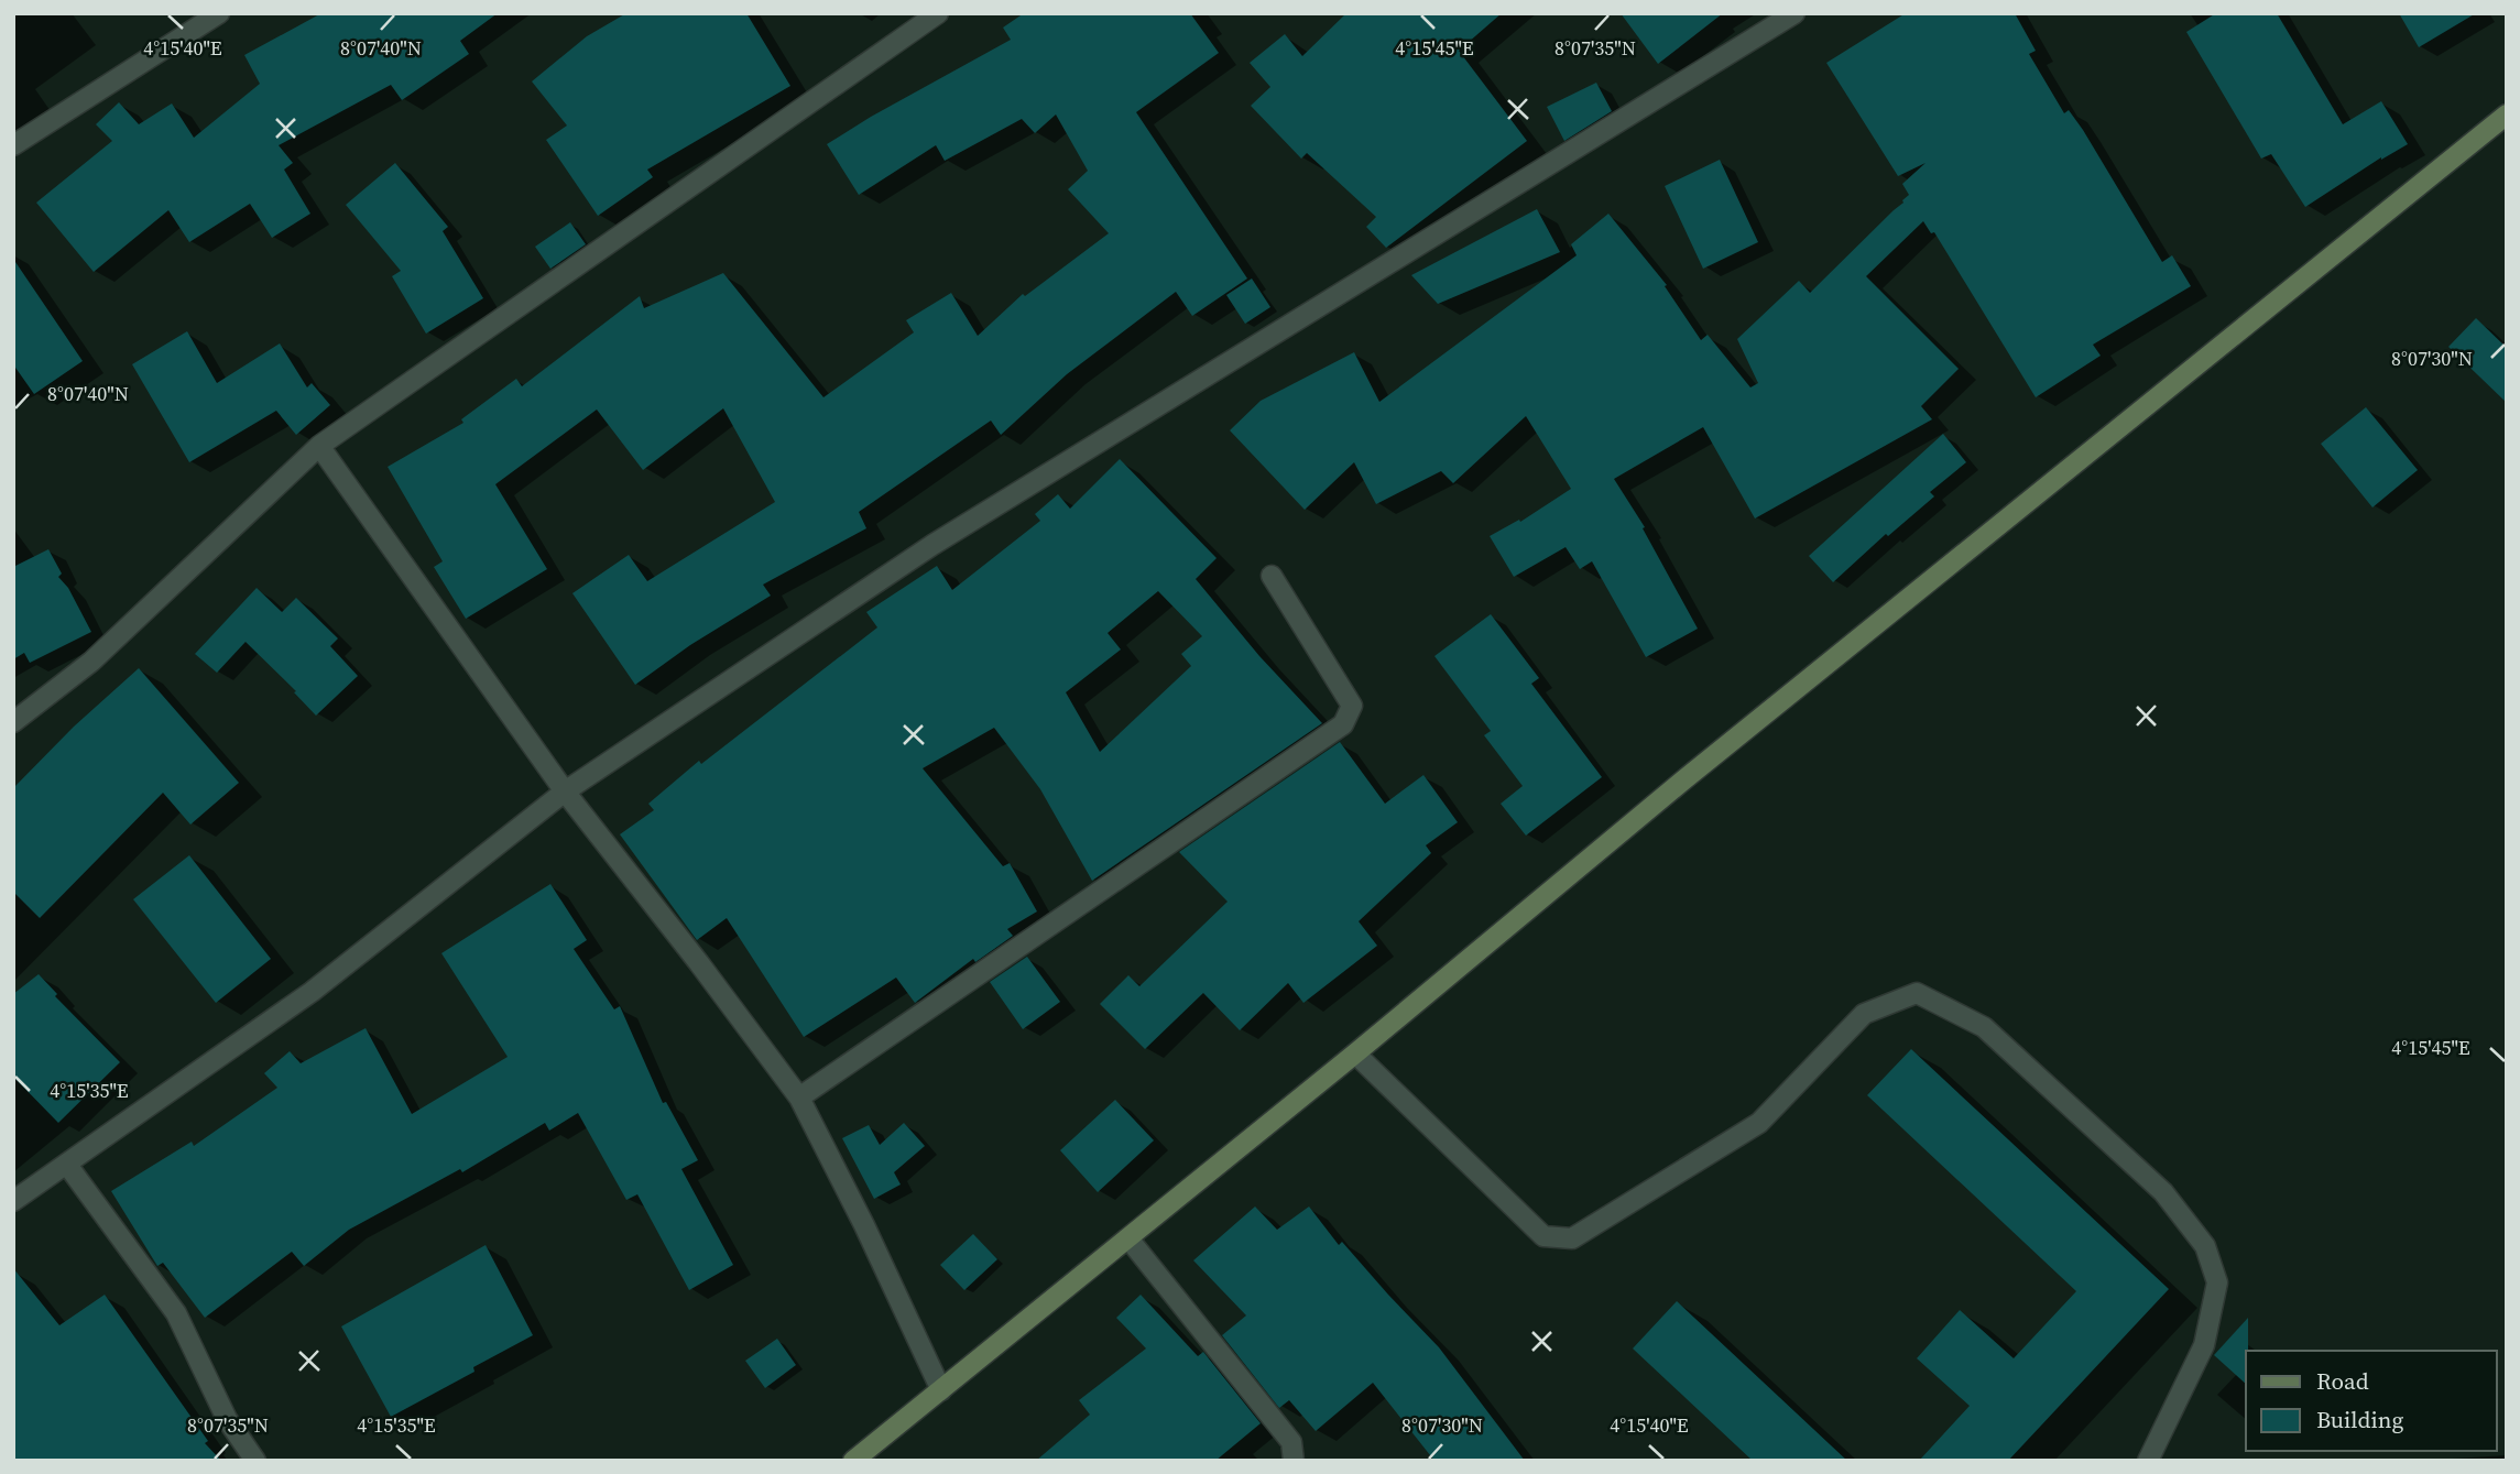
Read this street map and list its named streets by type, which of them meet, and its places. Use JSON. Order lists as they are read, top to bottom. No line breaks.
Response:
{"legend":["Road","Building"],"coordinates":["4°15'40\"E","4°15'45\"E","8°07'40\"N","8°07'35\"N","8°07'30\"N","4°15'35\"E"]}
